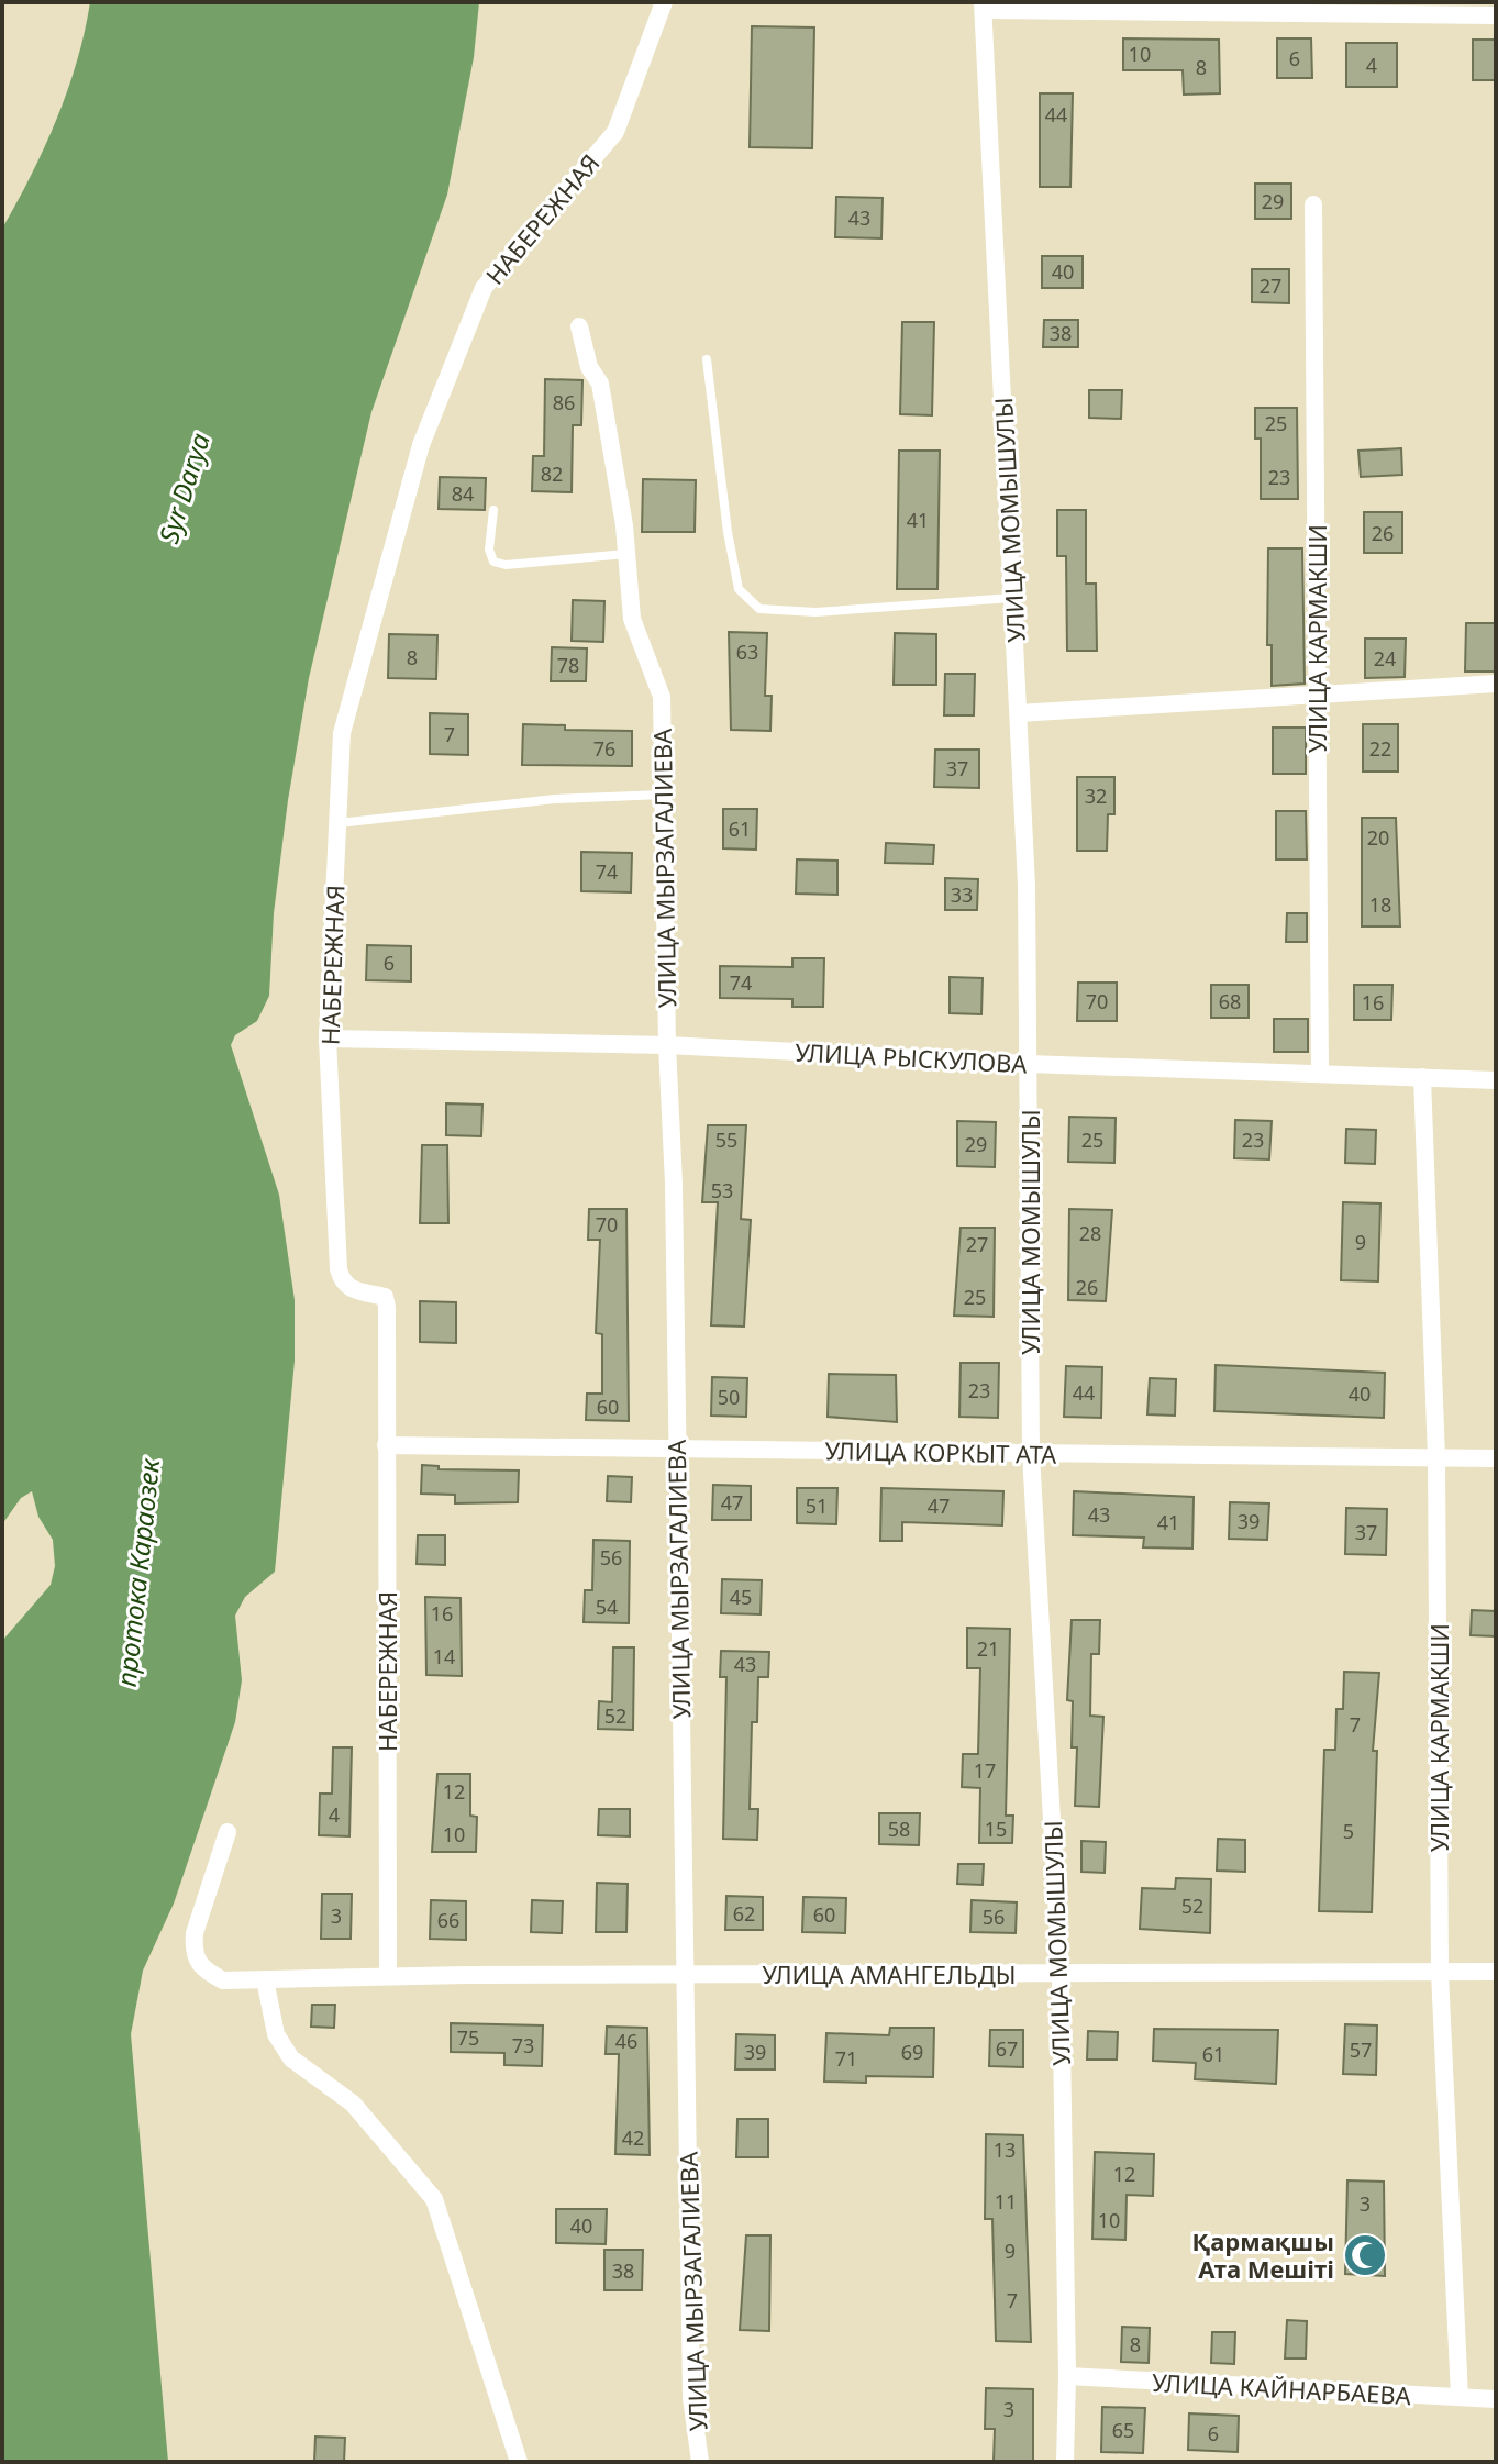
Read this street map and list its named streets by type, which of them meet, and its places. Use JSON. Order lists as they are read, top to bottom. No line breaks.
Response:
{"streets":{"street":["НАБЕРЕЖНАЯ","УЛИЦА МОМЫШУЛЫ","УЛИЦА КАРМАКШИ","УЛИЦА МЫРЗАГАЛИЕВА","УЛИЦА РЫСКУЛОВА","УЛИЦА КОРКЫТ АТА","УЛИЦА АМАНГЕЛЬДЫ","УЛИЦА КАЙНАРБАЕВА"]},"crossings":[["НАБЕРЕЖНАЯ","УЛИЦА РЫСКУЛОВА"],["НАБЕРЕЖНАЯ","УЛИЦА КОРКЫТ АТА"],["НАБЕРЕЖНАЯ","УЛИЦА АМАНГЕЛЬДЫ"],["УЛИЦА МОМЫШУЛЫ","УЛИЦА РЫСКУЛОВА"],["УЛИЦА МОМЫШУЛЫ","УЛИЦА КОРКЫТ АТА"],["УЛИЦА МОМЫШУЛЫ","УЛИЦА АМАНГЕЛЬДЫ"],["УЛИЦА МОМЫШУЛЫ","УЛИЦА КАЙНАРБАЕВА"],["УЛИЦА КАРМАКШИ","УЛИЦА РЫСКУЛОВА"],["УЛИЦА КАРМАКШИ","УЛИЦА КОРКЫТ АТА"],["УЛИЦА КАРМАКШИ","УЛИЦА АМАНГЕЛЬДЫ"],["УЛИЦА КАРМАКШИ","УЛИЦА КАЙНАРБАЕВА"],["УЛИЦА МЫРЗАГАЛИЕВА","УЛИЦА РЫСКУЛОВА"],["УЛИЦА МЫРЗАГАЛИЕВА","УЛИЦА КОРКЫТ АТА"],["УЛИЦА МЫРЗАГАЛИЕВА","УЛИЦА АМАНГЕЛЬДЫ"]],"water":["Syr Darya","протока Караозек"],"places":{"mosque":["Қармақшы Ата Мешіті"]},"house_numbers":["10","6","4","8","44","29","43","40","27","38","86","25","82","23","84","41","26","63","8","24","78","7","76","22","37","32","61","20","74","33","18","6","74","70","68","16","55","25","23","29","53","70","28","9","27","26","25","23","44","40","50","60","47","51","47","43","39","41","37","56","45","54","16","21","14","43","52","7","17","12","4","58","15","5","10","52","62","60","3","56","66","75","46","73","67","57","39","69","61","71","42","13","12","11","3","10","40","9","38","7","8","3","65","6"]}
